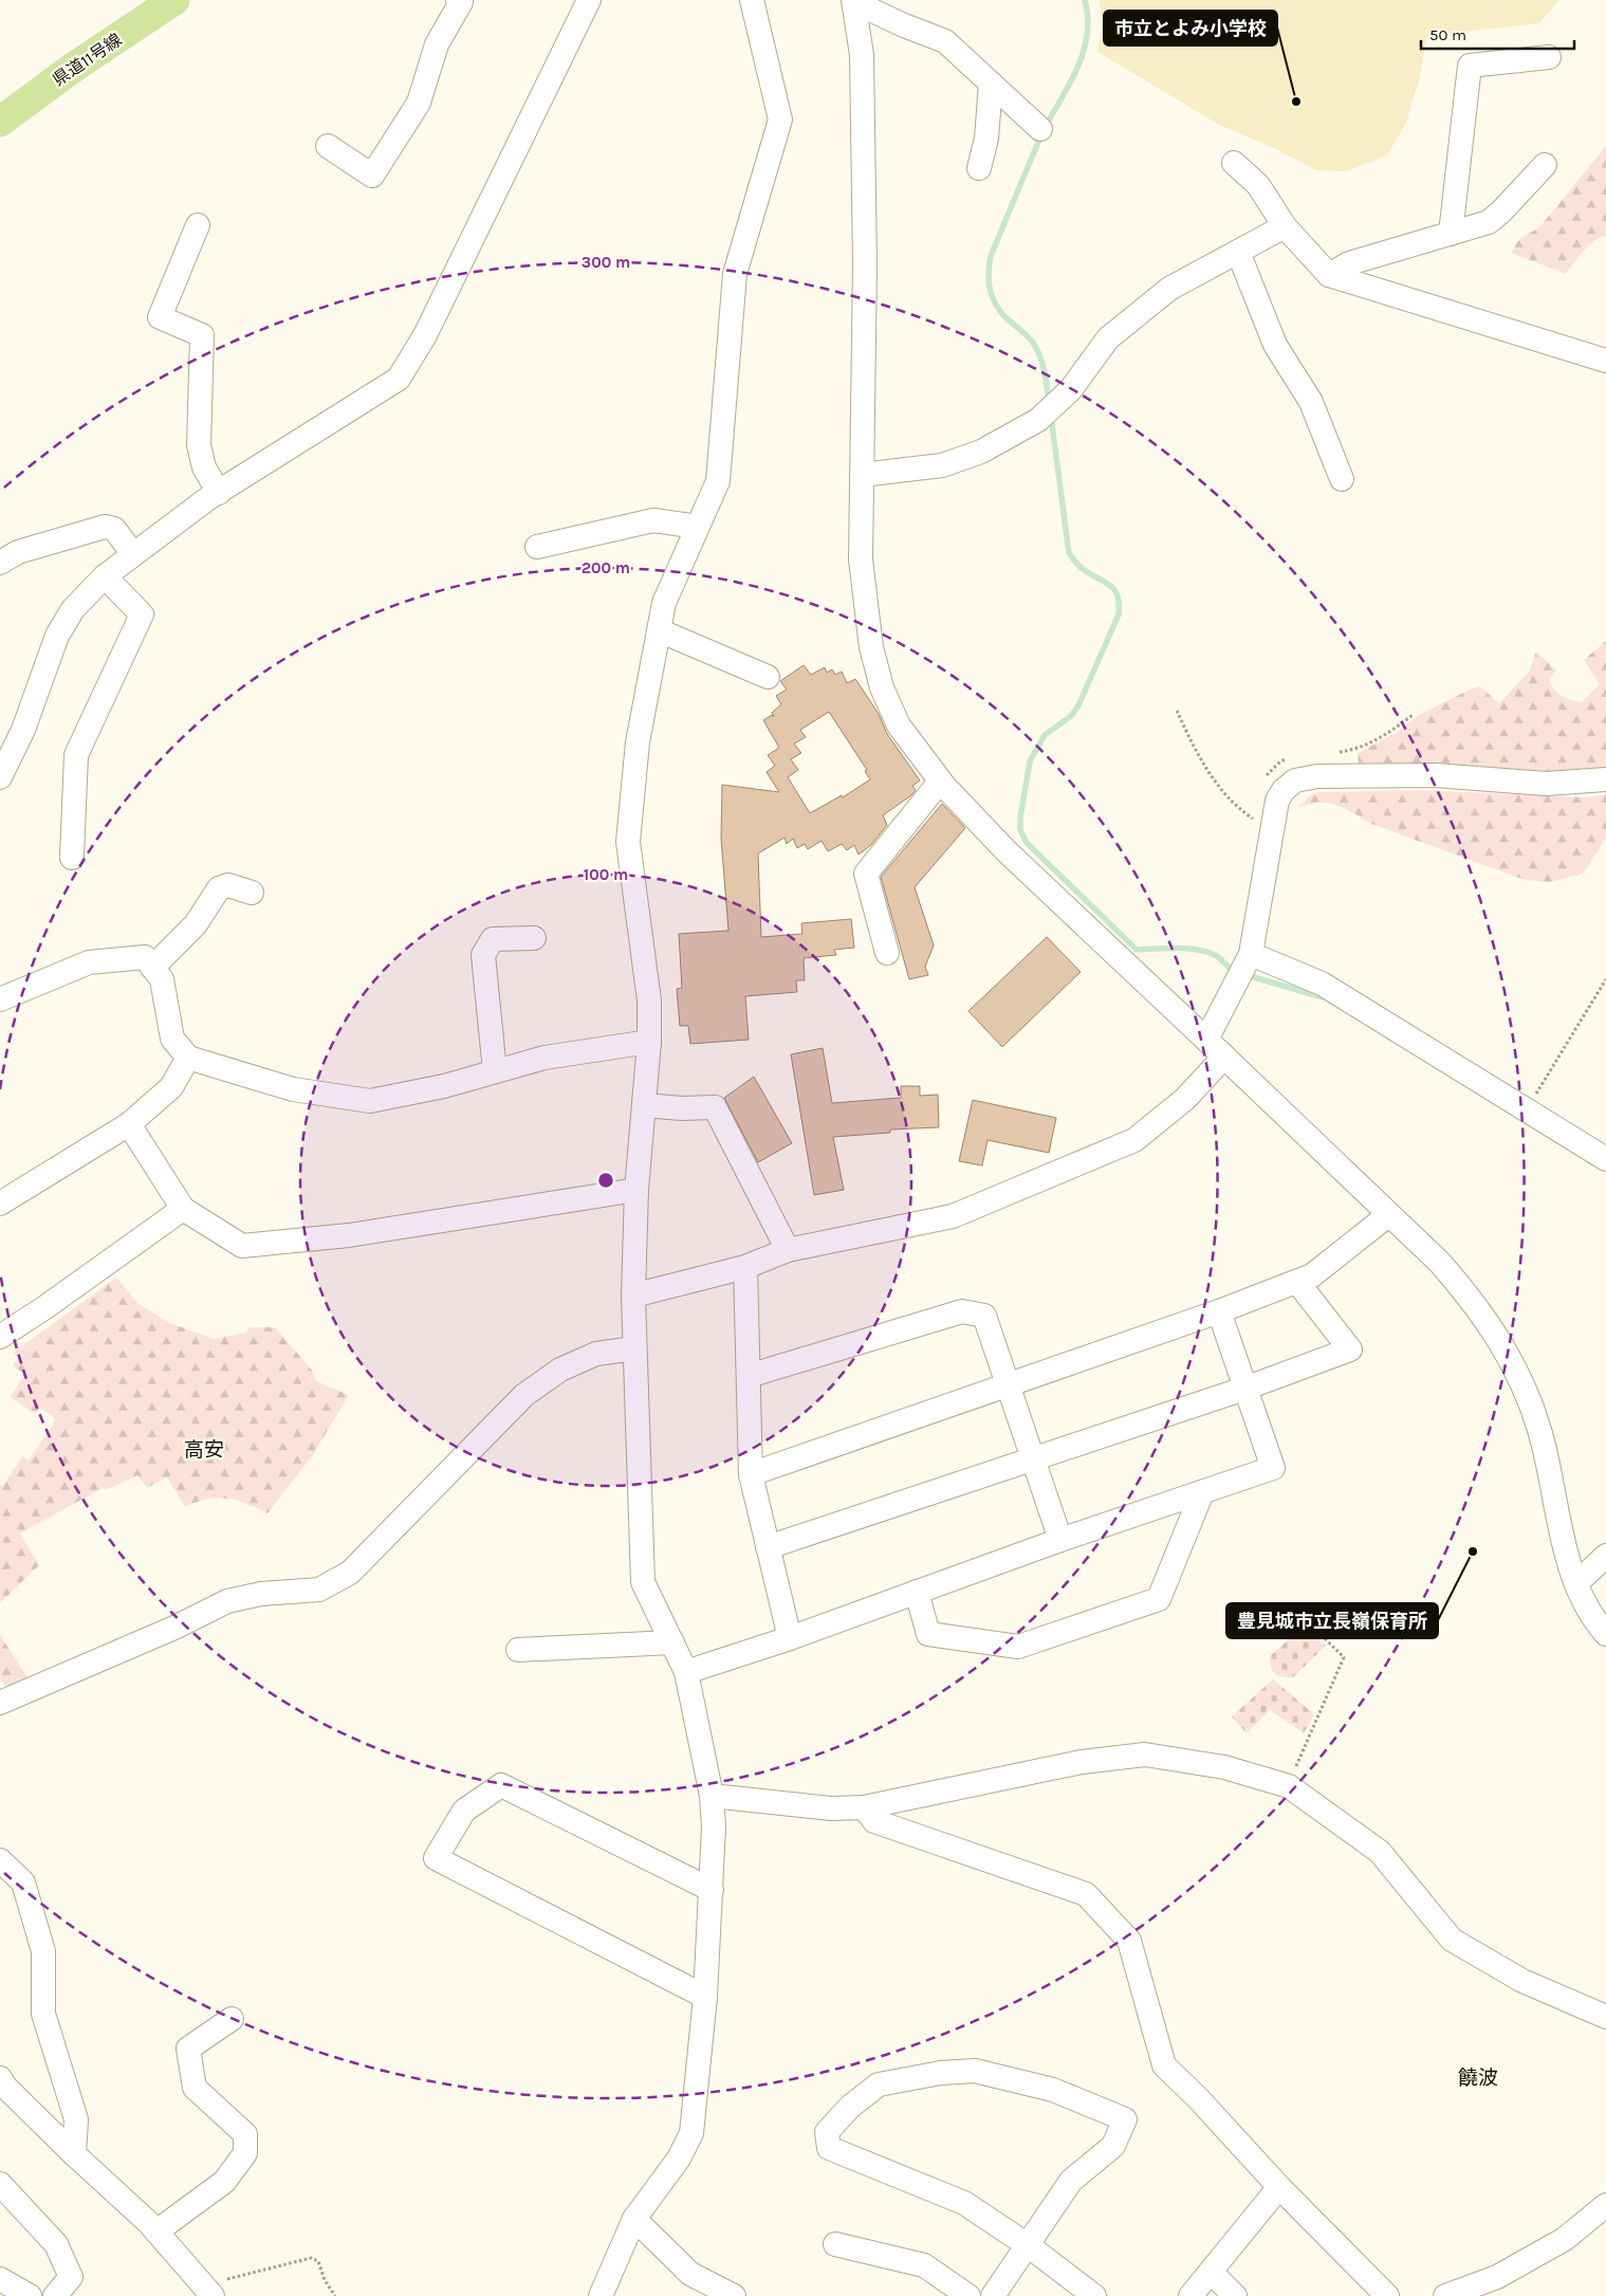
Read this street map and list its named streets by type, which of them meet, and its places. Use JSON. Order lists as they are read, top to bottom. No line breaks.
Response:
{"streets":{"main road":["県道11号線"]},"districts":["高安","饒波"],"places":["市立とよみ小学校","豊見城市立長嶺保育所"],"scale_bar":"50 m","rings":["300 m","200 m","100 m"]}
